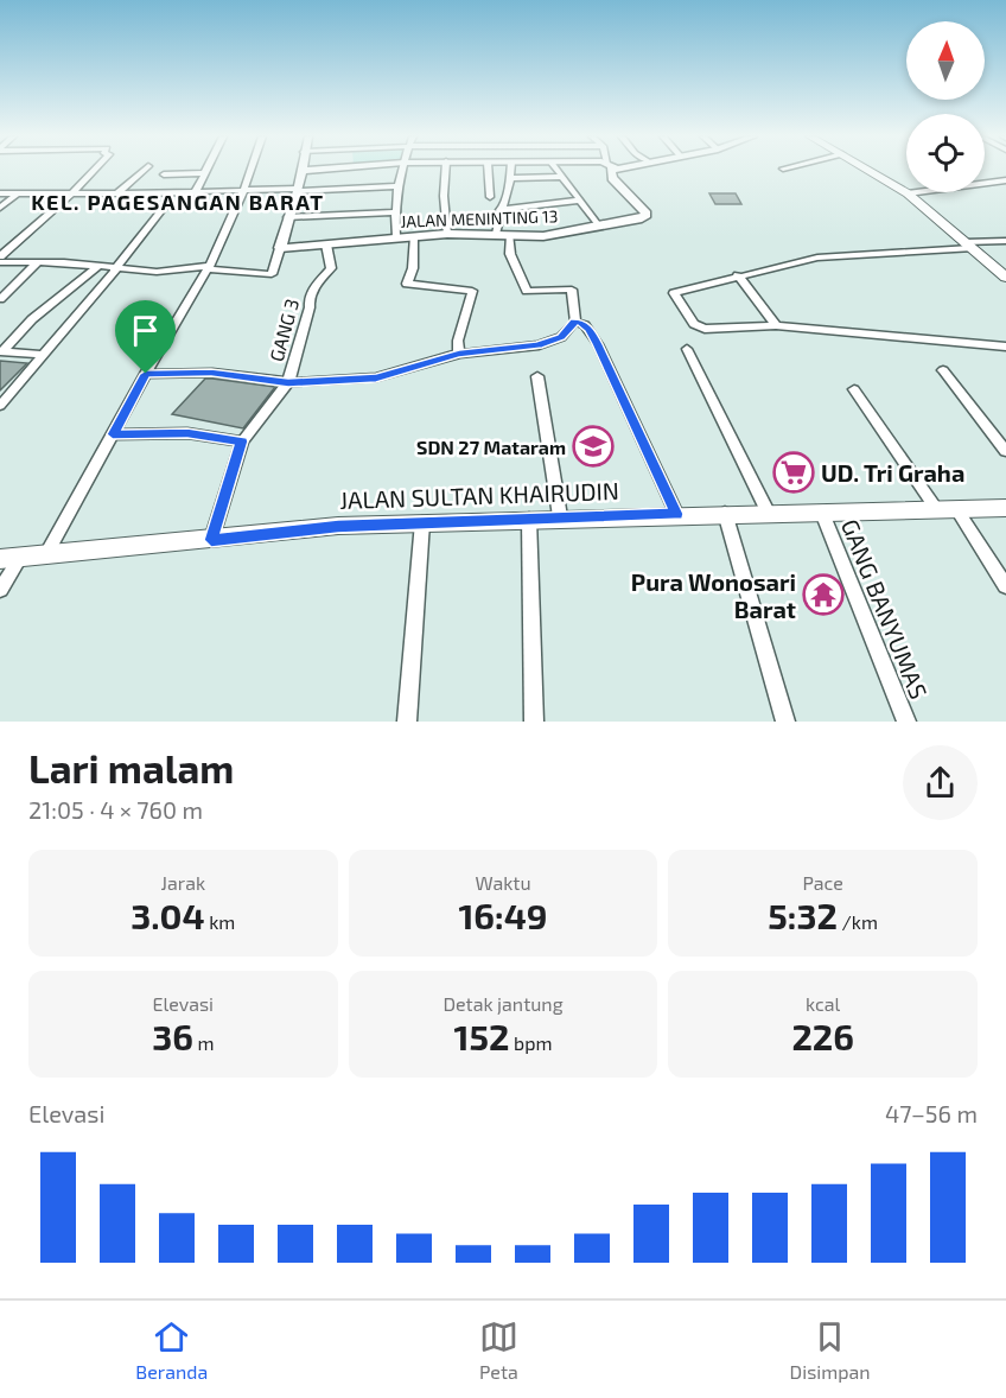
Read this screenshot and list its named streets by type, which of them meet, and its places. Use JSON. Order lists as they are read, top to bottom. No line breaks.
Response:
{"streets":{"main road":["JALAN SULTAN KHAIRUDIN"],"street":["JALAN MENINTING 13","GANG 3","GANG BANYUMAS"]},"crossings":[["JALAN MENINTING 13","GANG 3"],["GANG 3","JALAN SULTAN KHAIRUDIN"],["JALAN SULTAN KHAIRUDIN","GANG BANYUMAS"]],"districts":["KEL. PAGESANGAN BARAT"],"places":{"school or university":["SDN 27 Mataram"],"supermarket":["UD. Tri Graha"],"temple":["Pura Wonosari Barat"]},"north":"top","page":{"heading":["Lari malam","21:05 · 4 × 760 m"],"stats":[["Jarak","3.04 km"],["Waktu","16:49"],["Pace","5:32 /km"],["Elevasi","36 m"],["Detak jantung","152 bpm"],["kcal","226"]],"chart":["Elevasi","47–56 m"],"tabs":["Beranda","Peta","Disimpan"]}}
